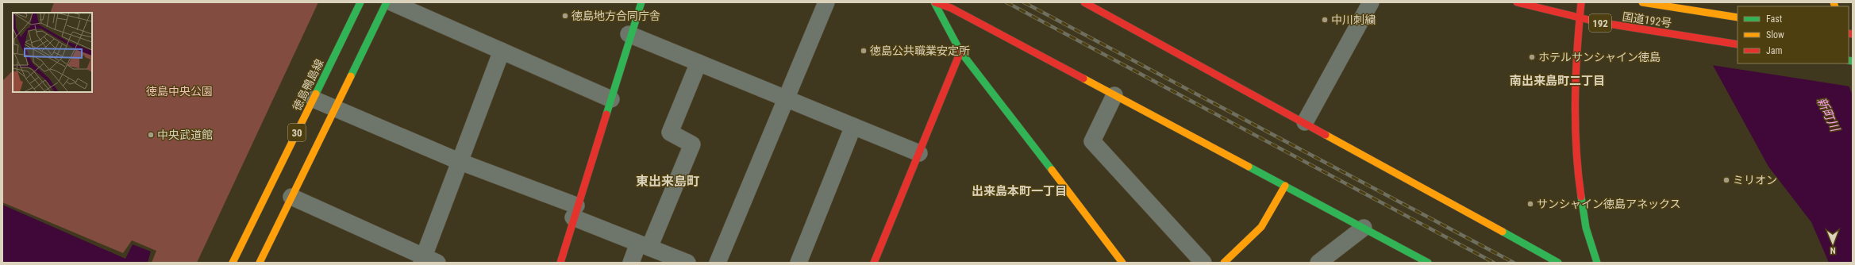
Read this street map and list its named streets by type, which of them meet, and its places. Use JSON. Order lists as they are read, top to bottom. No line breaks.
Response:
{"streets":{"main road":["国道192号","192","徳島鴨島線","30"]},"districts":["南出来島町二丁目","東出来島町","出来島本町一丁目"],"water":["新町川"],"parks":["徳島中央公園"],"places":["徳島地方合同庁舎","中川刺繍","徳島公共職業安定所","ホテルサンシャイン徳島","中央武道館","ミリオン","サンシャイン徳島アネックス"],"legend":["Fast","Slow","Jam"],"north":"bottom"}
